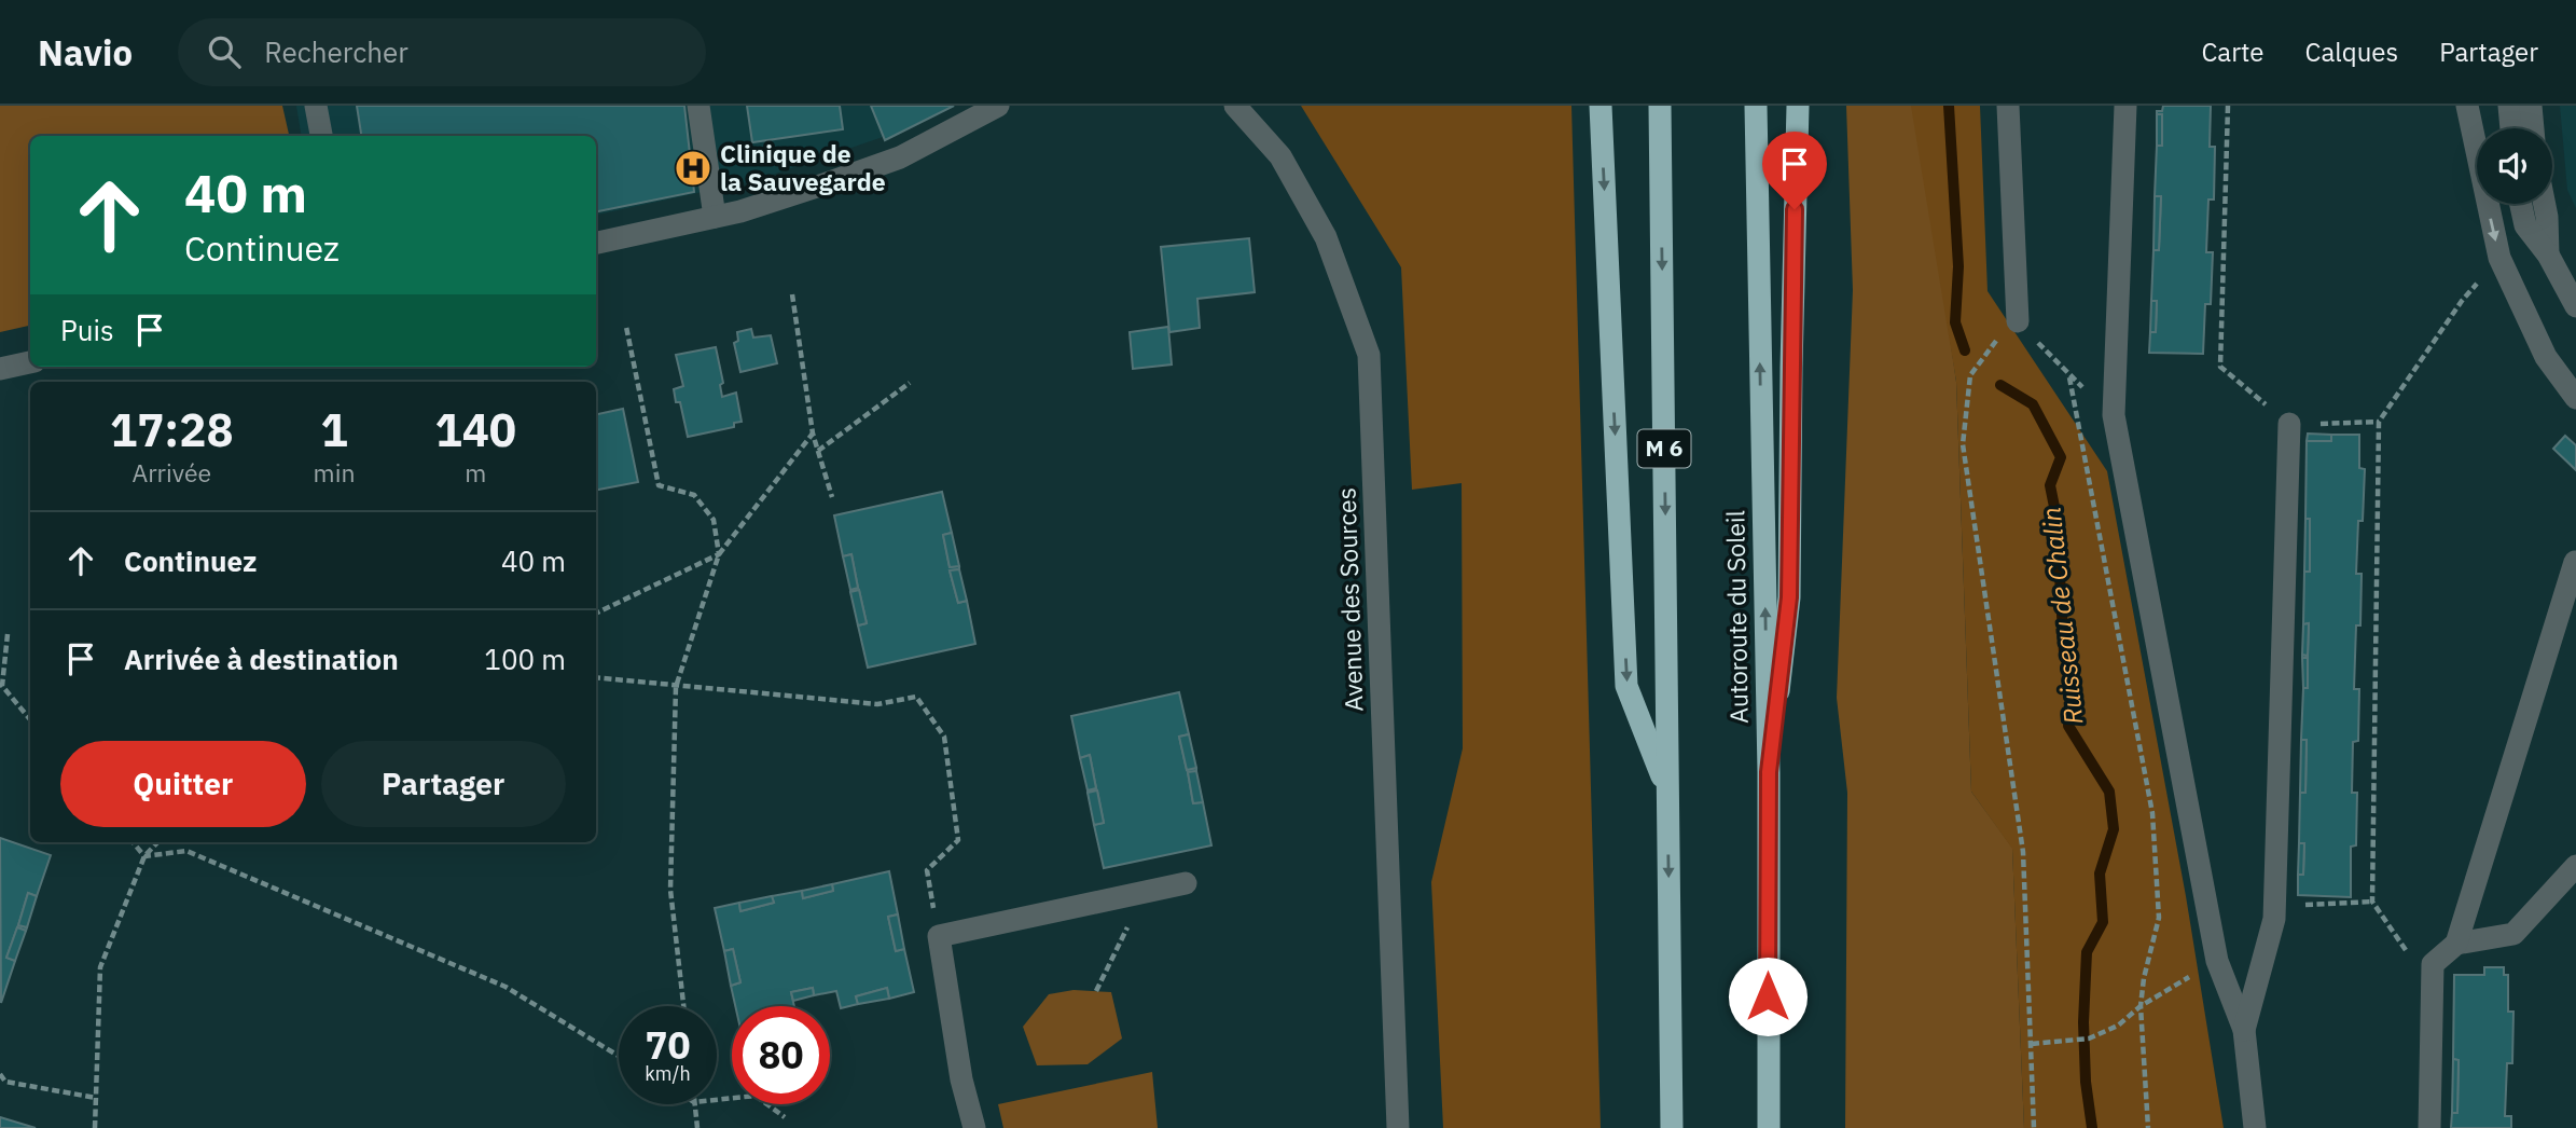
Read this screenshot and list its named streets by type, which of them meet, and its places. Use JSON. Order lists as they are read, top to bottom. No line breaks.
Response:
{"streets":{"highway":["M 6","Autoroute du Soleil"],"street":["Avenue des Sources"]},"water":["Ruisseau de Chalin"],"places":{"hospital":["Clinique de la Sauvegarde"]},"page":{"header":"Navio","search":"Rechercher","nav":["Carte","Calques","Partager"],"turn":["40 m","Continuez"],"then":"Puis","eta":["17:28","Arrivée","1","min","140","m"],"list":[{"name":"Continuez","value":"40 m"},{"name":"Arrivée à destination","value":"100 m"}],"buttons":["Quitter","Partager"],"speed":"70 km/h","limit":"80"}}
